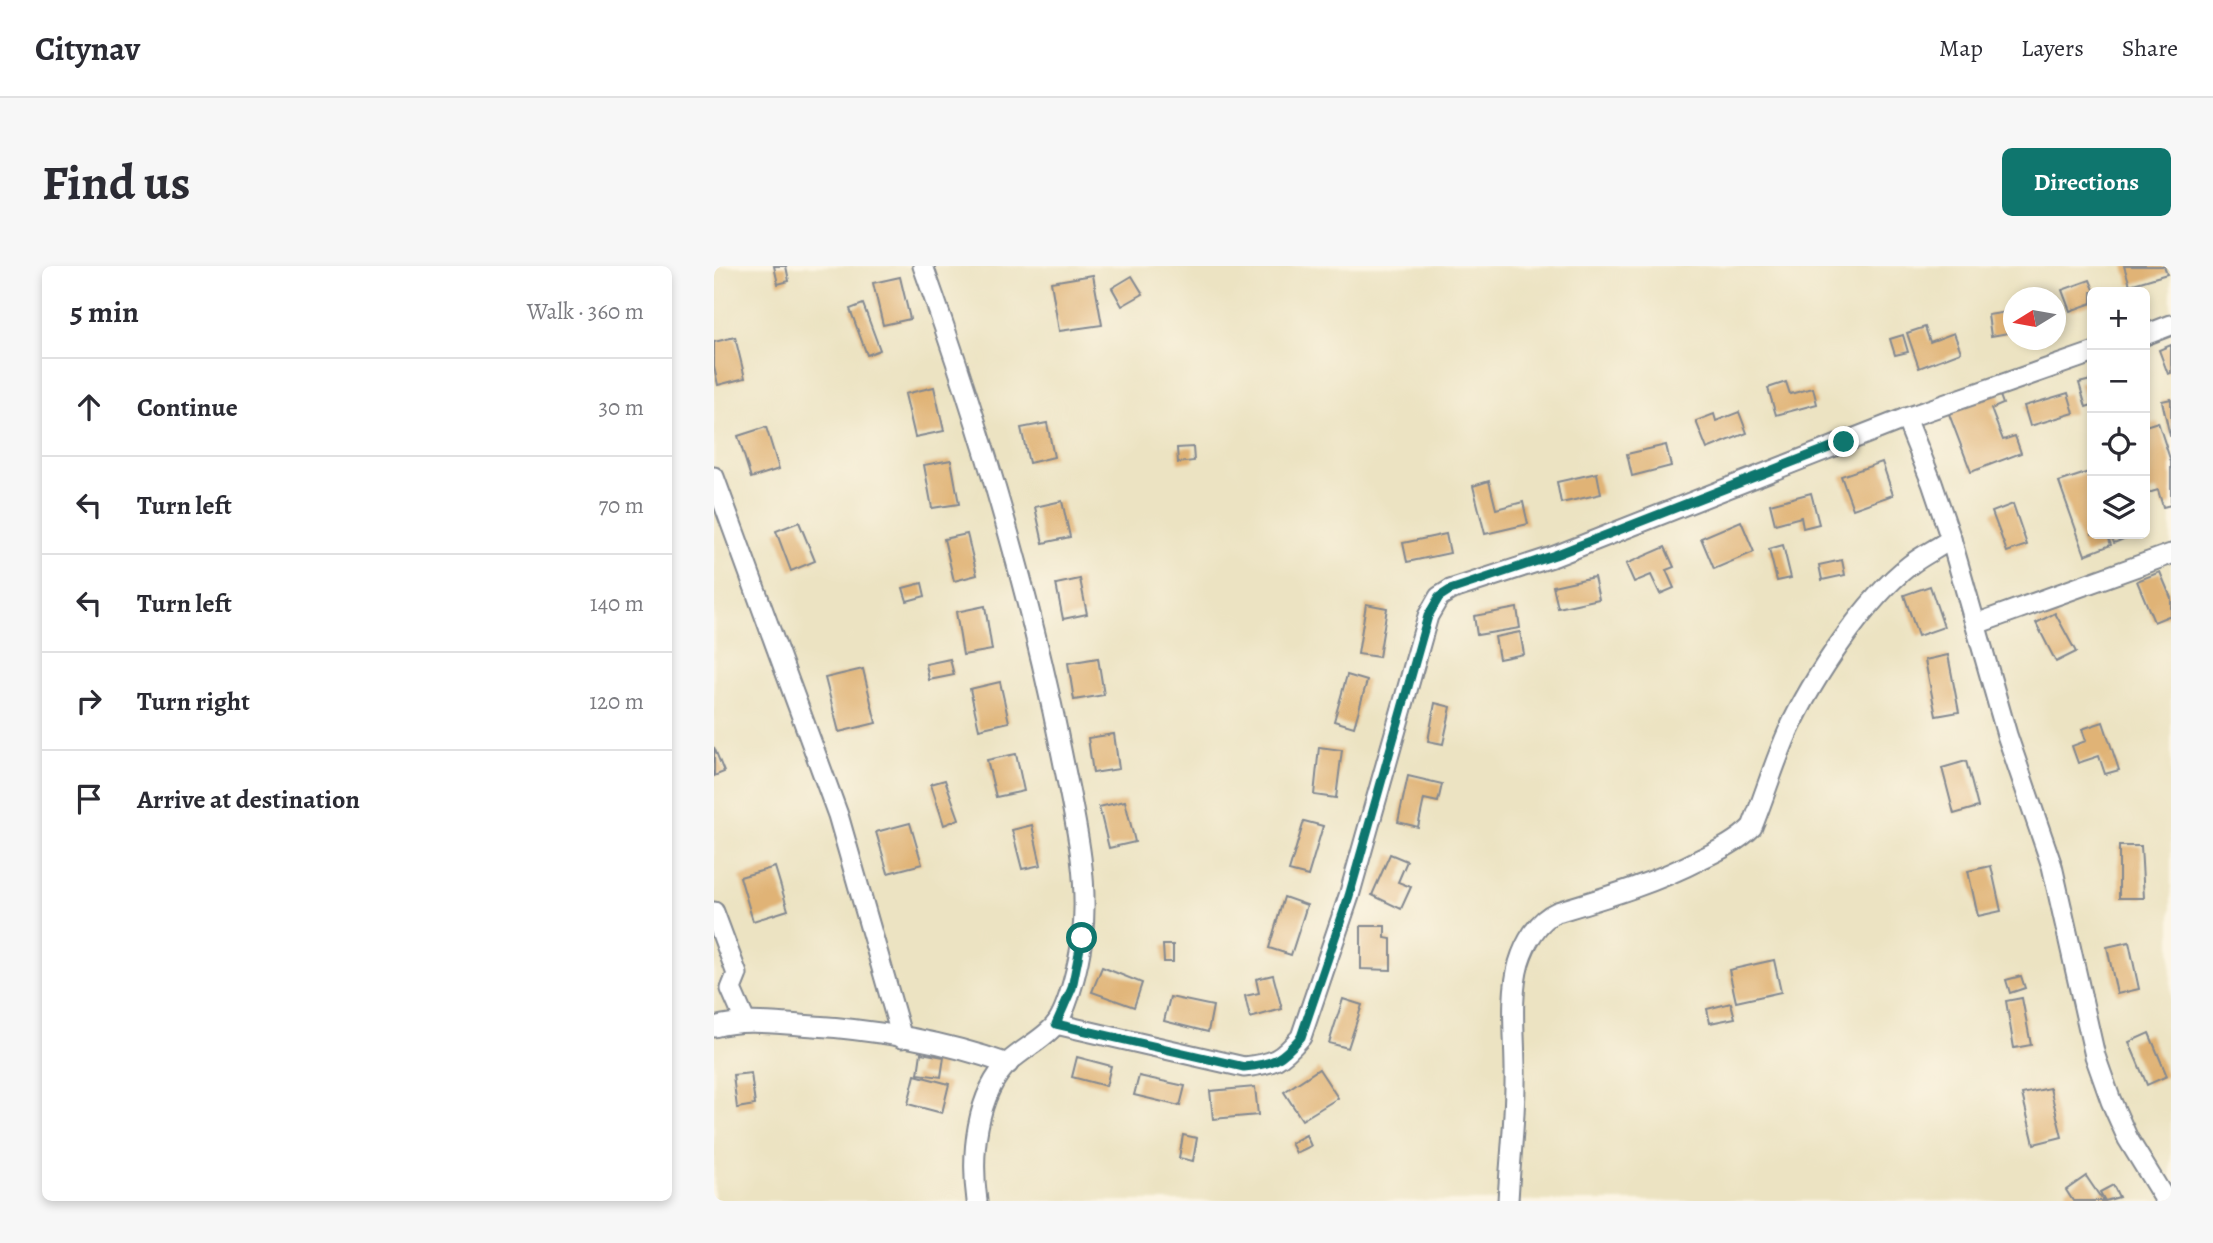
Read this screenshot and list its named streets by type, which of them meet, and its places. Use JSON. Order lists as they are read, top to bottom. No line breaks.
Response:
{"north":"left","page":{"header":"Citynav","nav":["Map","Layers","Share"],"buttons":"Directions","title":"Find us","heading":["5 min","Walk · 360 m"],"map_buttons":["+","−"],"list":[["Continue","30 m"],["Turn left","70 m"],["Turn left","140 m"],["Turn right","120 m"],"Arrive at destination"]}}
